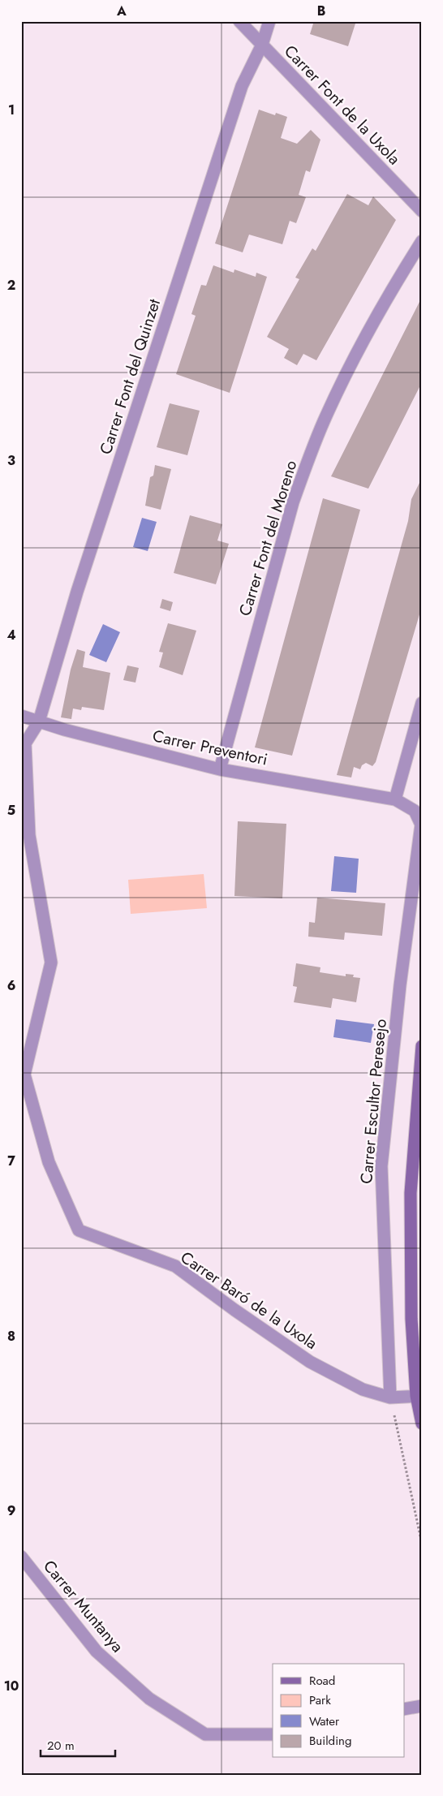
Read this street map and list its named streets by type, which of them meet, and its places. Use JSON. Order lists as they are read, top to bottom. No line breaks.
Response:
{"streets":{"street":["Carrer Font de la Uxola","Carrer Font del Quinzet","Carrer Font del Moreno","Carrer Preventori","Carrer Escultor Peresejo","Carrer Baró de la Uxola","Carrer Muntanya"]},"crossings":[["Carrer Font de la Uxola","Carrer Font del Quinzet"],["Carrer Font del Quinzet","Carrer Preventori"],["Carrer Font del Quinzet","Carrer Baró de la Uxola"],["Carrer Font del Moreno","Carrer Preventori"],["Carrer Preventori","Carrer Escultor Peresejo"],["Carrer Preventori","Carrer Baró de la Uxola"],["Carrer Escultor Peresejo","Carrer Baró de la Uxola"]],"legend":["Road","Park","Water","Building"],"scale_bar":"20 m","grid":{"columns":["A","B"],"rows":["1","2","3","4","5","6","7","8","9","10"]}}
